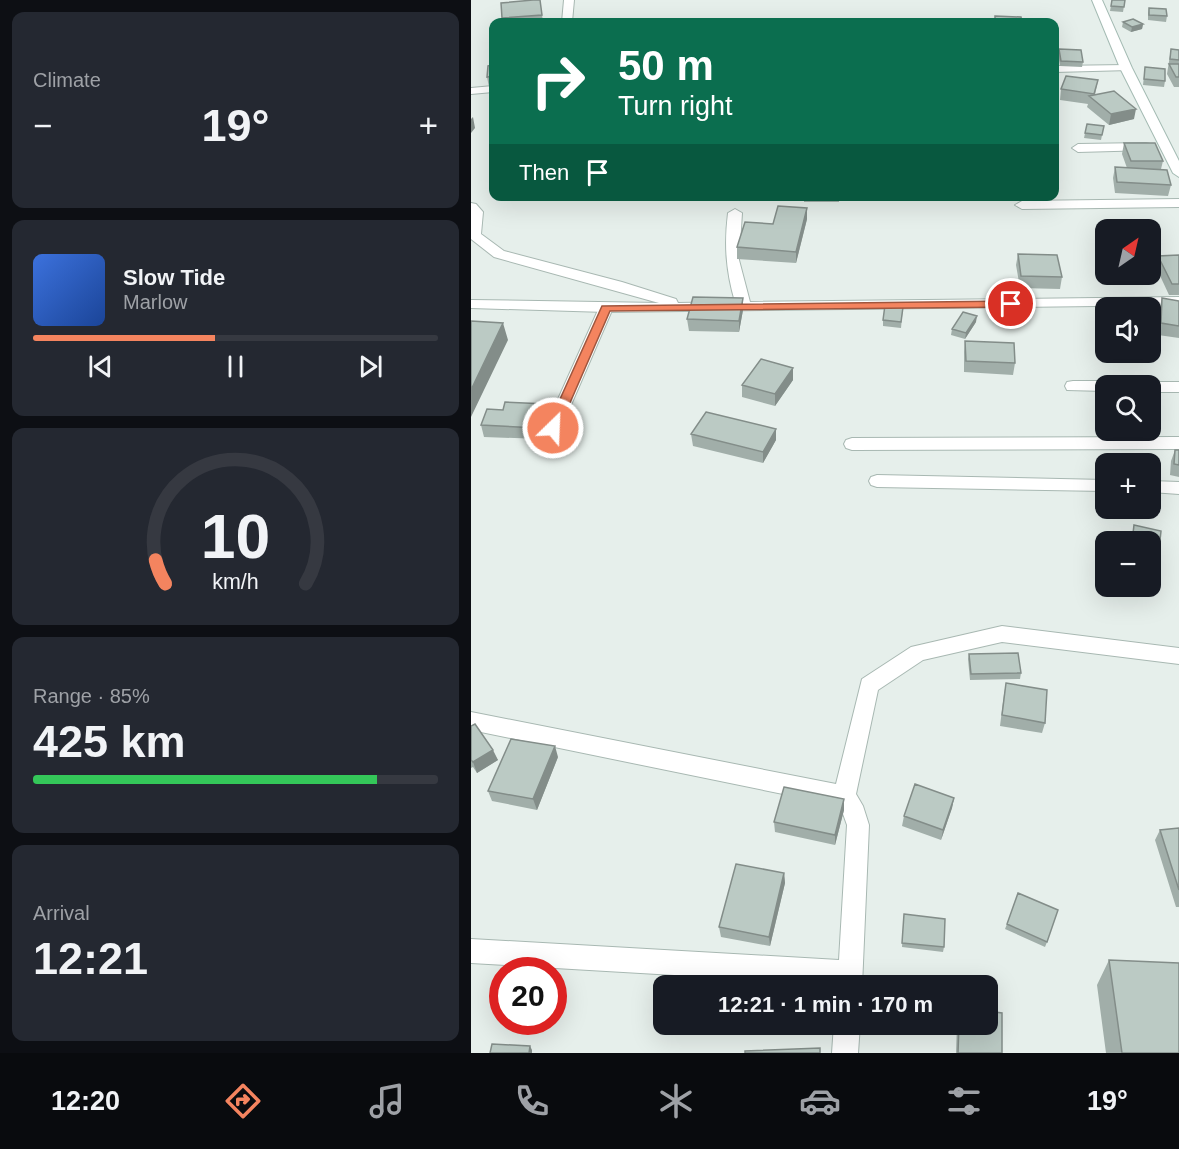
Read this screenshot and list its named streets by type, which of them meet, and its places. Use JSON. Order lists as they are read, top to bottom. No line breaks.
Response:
{"north":"top right","page":{"tile":["Climate",["Range · 85%","425 km"],["Arrival","12:21"]],"turn":["50 m","Turn right"],"heat":["−","19°","+"],"then":"Then","map_buttons":["+","−"],"song":["Slow Tide","Marlow"],"limit":"20","trip":"12:21 · 1 min · 170 m","tabs":["12:20","19°"],"gauge":["10","km/h"]}}
